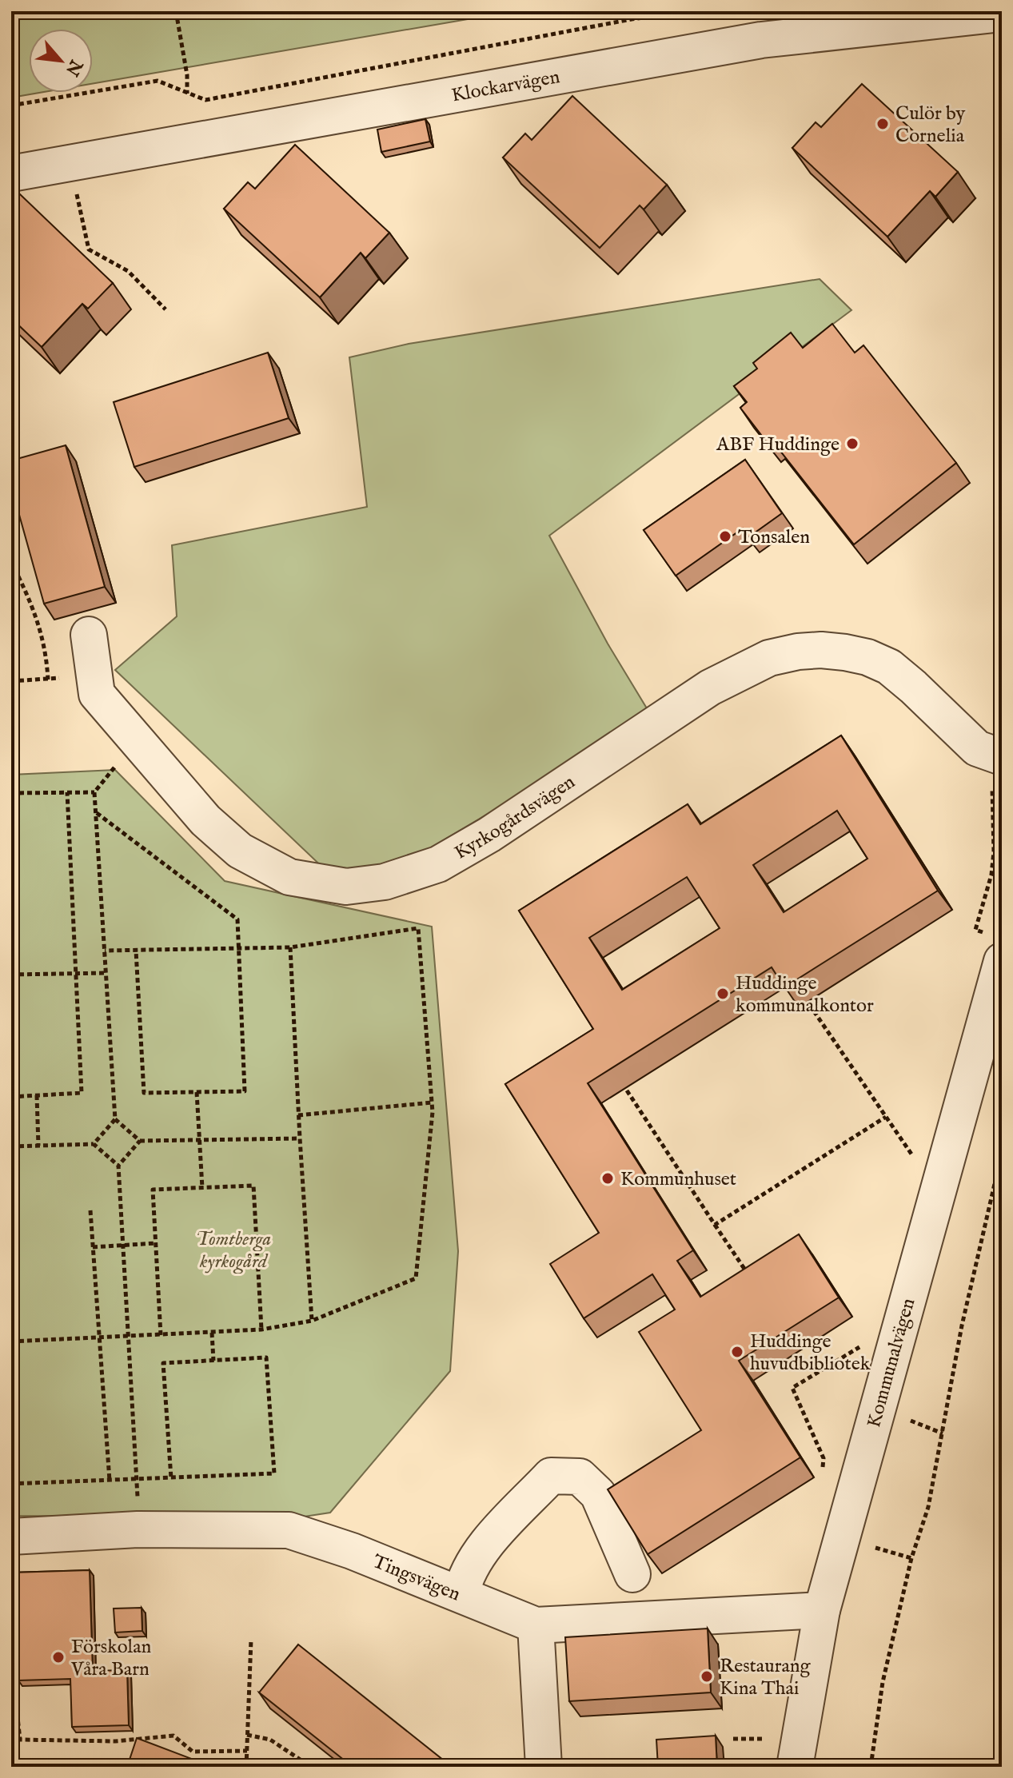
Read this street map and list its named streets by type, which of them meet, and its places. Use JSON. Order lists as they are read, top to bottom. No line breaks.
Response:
{"streets":{"street":["Klockarvägen","Kyrkogårdsvägen","Kommunalvägen","Tingsvägen"]},"crossings":[["Kommunalvägen","Tingsvägen"]],"parks":["Tomtberga kyrkogård"],"places":["Culör by Cornelia","ABF Huddinge","Tonsalen","Huddinge kommunalkontor","Kommunhuset","Huddinge huvudbibliotek","Förskolan Våra Barn","Restaurang Kina Thai"],"north":"bottom right"}
